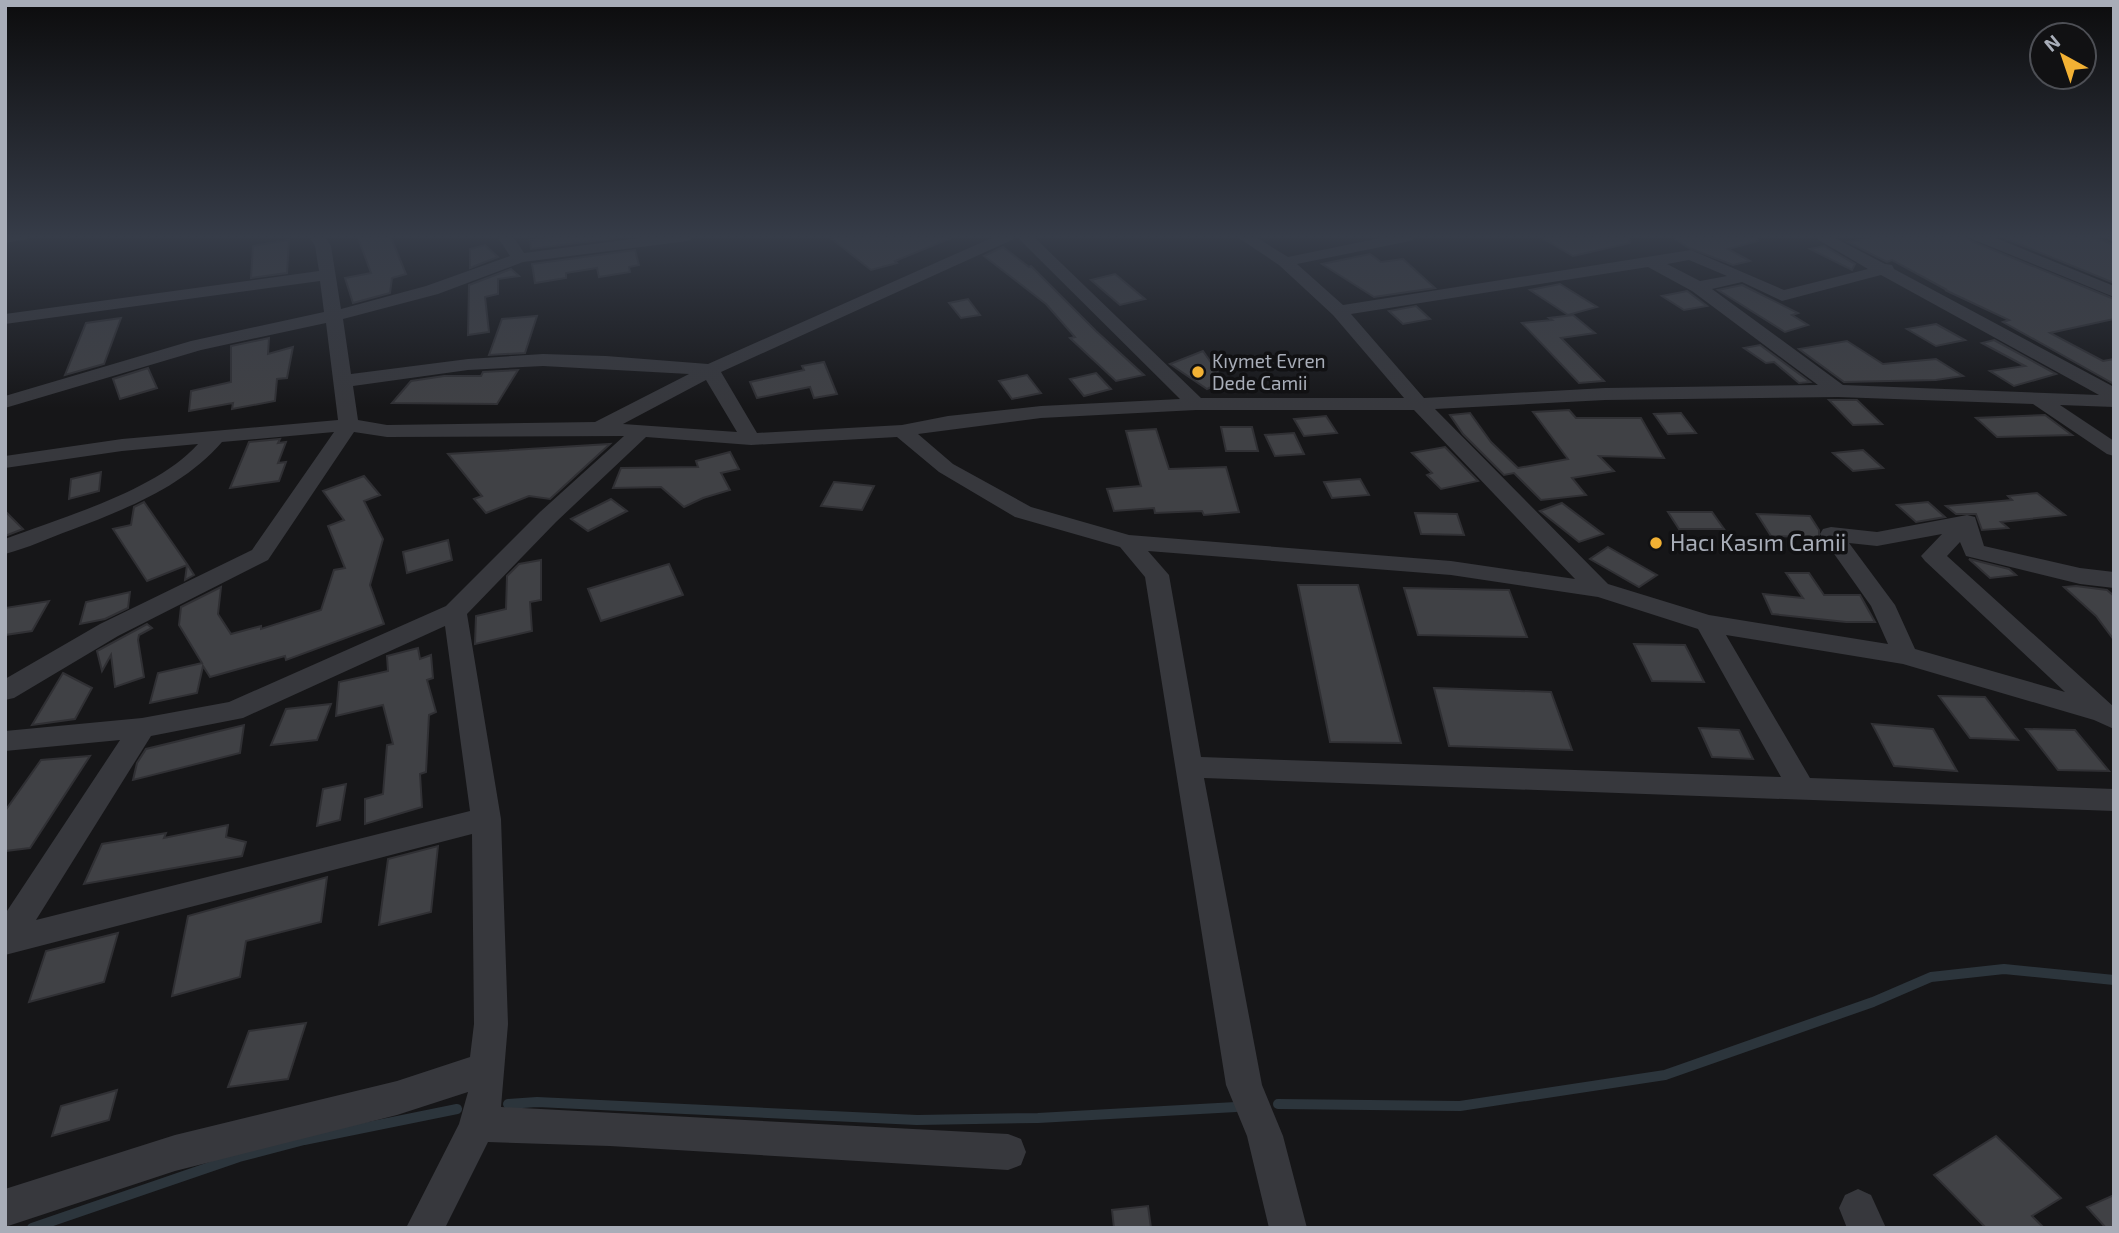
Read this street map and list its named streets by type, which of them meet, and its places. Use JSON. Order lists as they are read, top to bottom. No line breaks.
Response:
{"places":["Kıymet Evren Dede Camii","Hacı Kasım Camii"],"north":"top left"}
